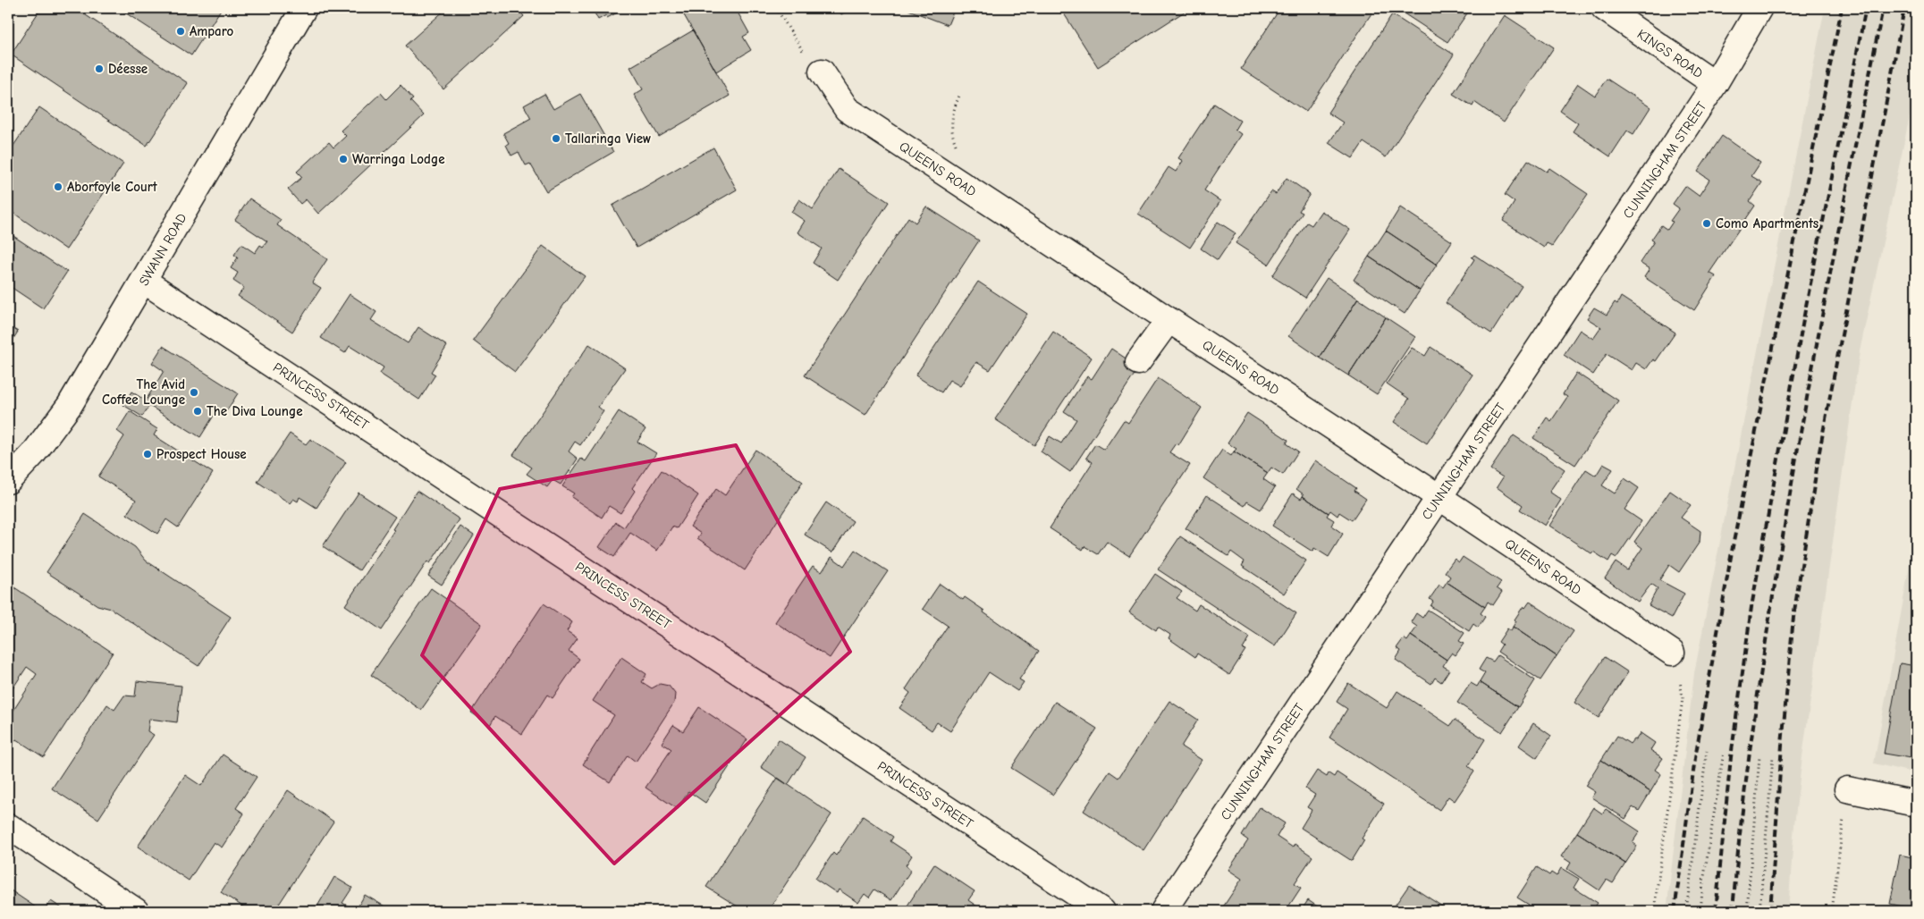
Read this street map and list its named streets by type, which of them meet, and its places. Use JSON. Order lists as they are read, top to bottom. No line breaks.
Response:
{"streets":{"street":["KINGS ROAD","CUNNINGHAM STREET","QUEENS ROAD","SWANN ROAD","PRINCESS STREET"]},"crossings":[["KINGS ROAD","CUNNINGHAM STREET"],["CUNNINGHAM STREET","QUEENS ROAD"],["SWANN ROAD","PRINCESS STREET"]],"places":["Amparo","Déesse","Tallaringa View","Warringa Lodge","Aborfoyle Court","Como Apartments","The Avid Coffee Lounge","The Diva Lounge","Prospect House"]}
